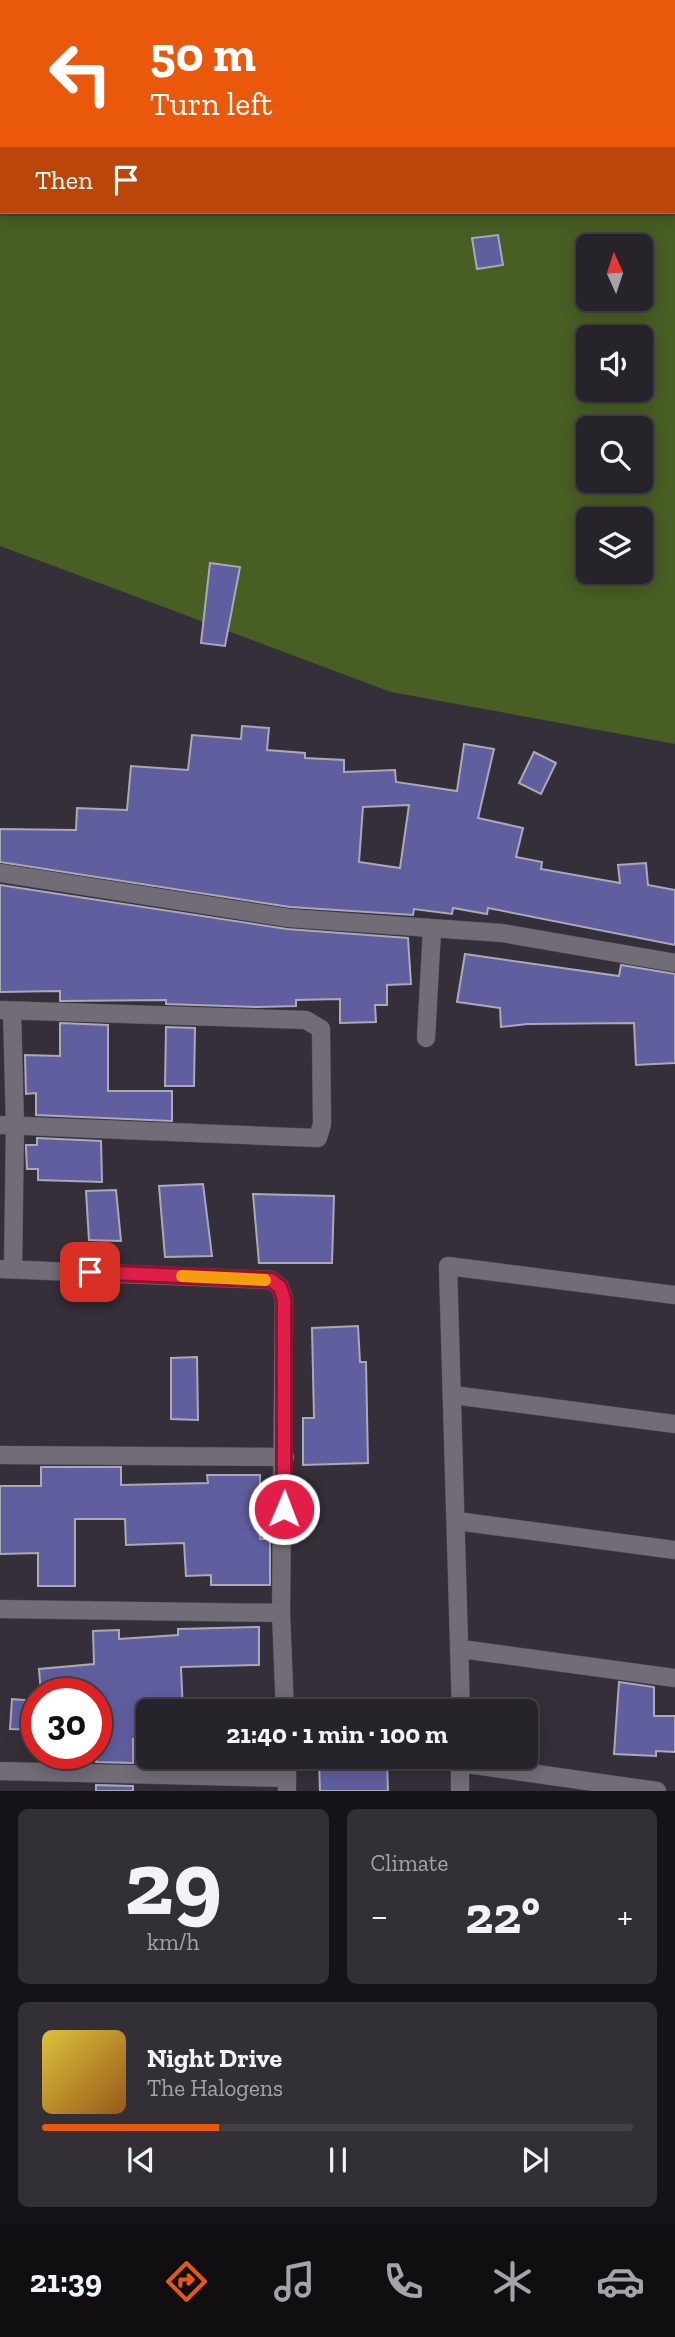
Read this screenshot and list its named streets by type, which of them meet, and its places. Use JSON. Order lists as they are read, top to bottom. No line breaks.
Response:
{"north":"top","page":{"turn":["50 m","Turn left"],"then":"Then","limit":"30","trip":"21:40 · 1 min · 100 m","tile":[["29","km/h"],"Climate"],"heat":["−","22°","+"],"song":["Night Drive","The Halogens"],"tabs":"21:39"}}
